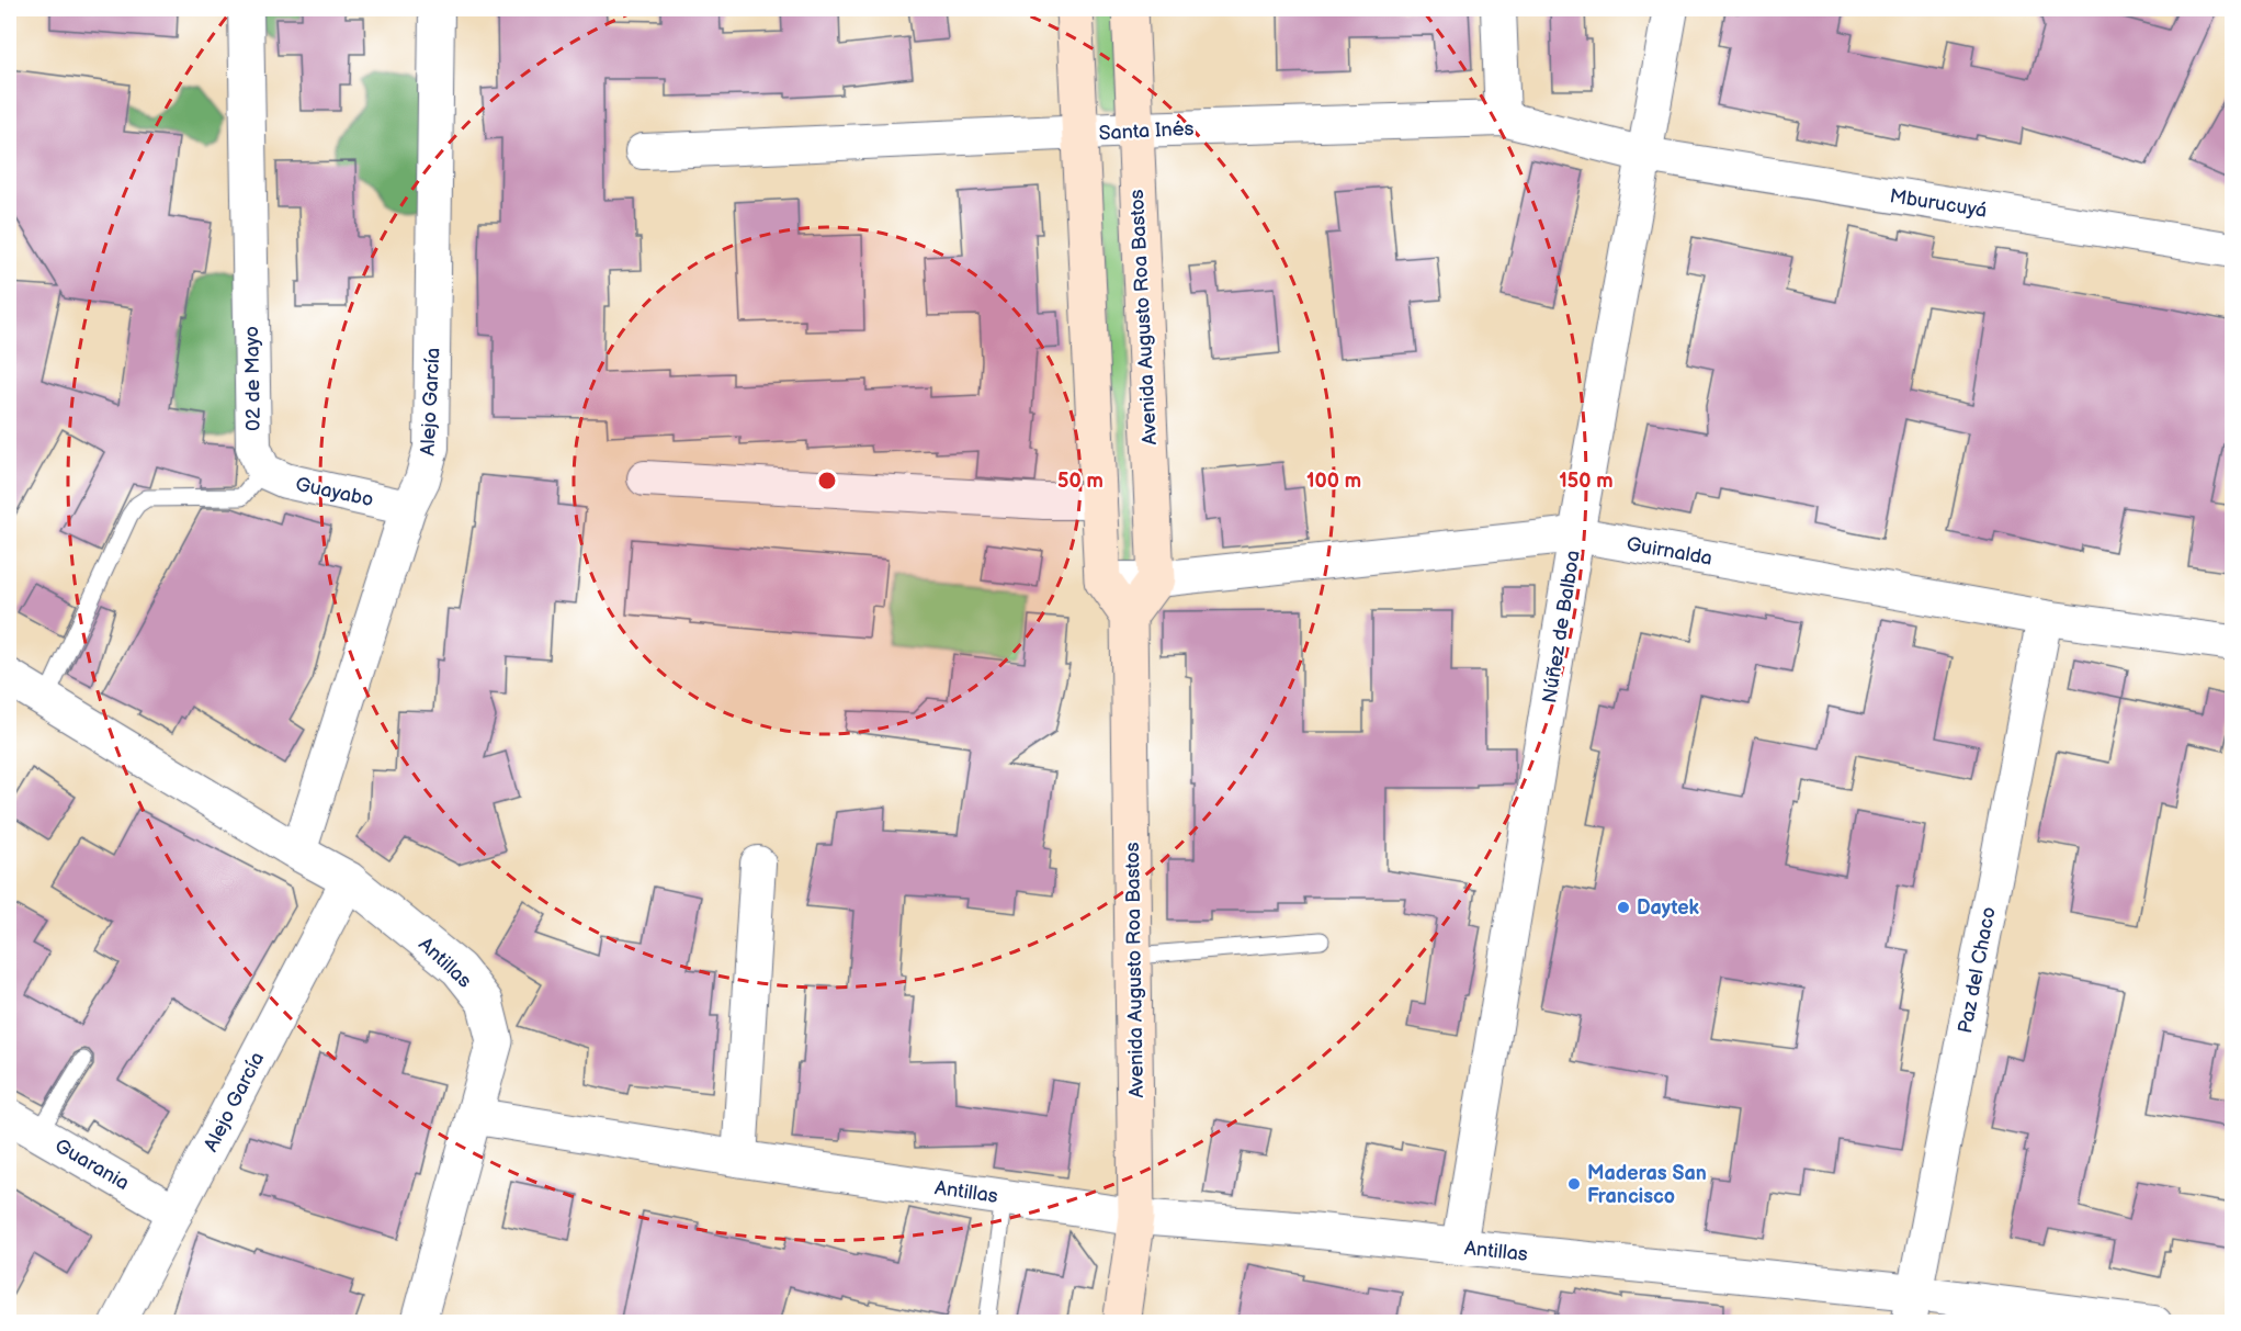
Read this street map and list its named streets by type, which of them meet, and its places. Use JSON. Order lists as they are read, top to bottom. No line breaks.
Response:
{"streets":{"main road":["Avenida Augusto Roa Bastos"],"street":["Santa Inés","Mburucuyá","02 de Mayo","Alejo García","Guayabo","Guirnalda","Núñez de Balboa","Antillas","Paz del Chaco","Guarania"]},"crossings":[["Santa Inés","Mburucuyá"],["Santa Inés","Avenida Augusto Roa Bastos"],["Santa Inés","Núñez de Balboa"],["Mburucuyá","Núñez de Balboa"],["Avenida Augusto Roa Bastos","Guirnalda"],["Avenida Augusto Roa Bastos","Antillas"],["02 de Mayo","Guayabo"],["Alejo García","Guayabo"],["Alejo García","Antillas"],["Alejo García","Guarania"],["Guirnalda","Núñez de Balboa"],["Guirnalda","Paz del Chaco"],["Núñez de Balboa","Antillas"],["Antillas","Paz del Chaco"]],"places":["Daytek","Maderas San Francisco"],"rings":["50 m","100 m","150 m"]}
